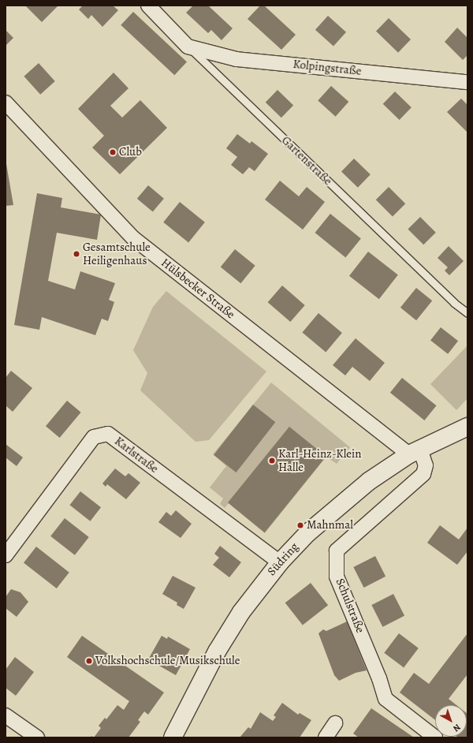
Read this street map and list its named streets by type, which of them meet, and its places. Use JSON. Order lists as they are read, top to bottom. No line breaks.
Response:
{"streets":{"street":["Kolpingstraße","Gartenstraße","Hülsbecker Straße","Karlstraße","Südring","Schulstraße"]},"crossings":[["Kolpingstraße","Gartenstraße"],["Hülsbecker Straße","Südring"],["Hülsbecker Straße","Schulstraße"],["Karlstraße","Südring"],["Südring","Schulstraße"]],"places":["Club","Gesamtschule Heiligenhaus","Karl-Heinz-Klein Halle","Mahnmal","Volkshochschule/Musikschule"],"north":"bottom right"}
